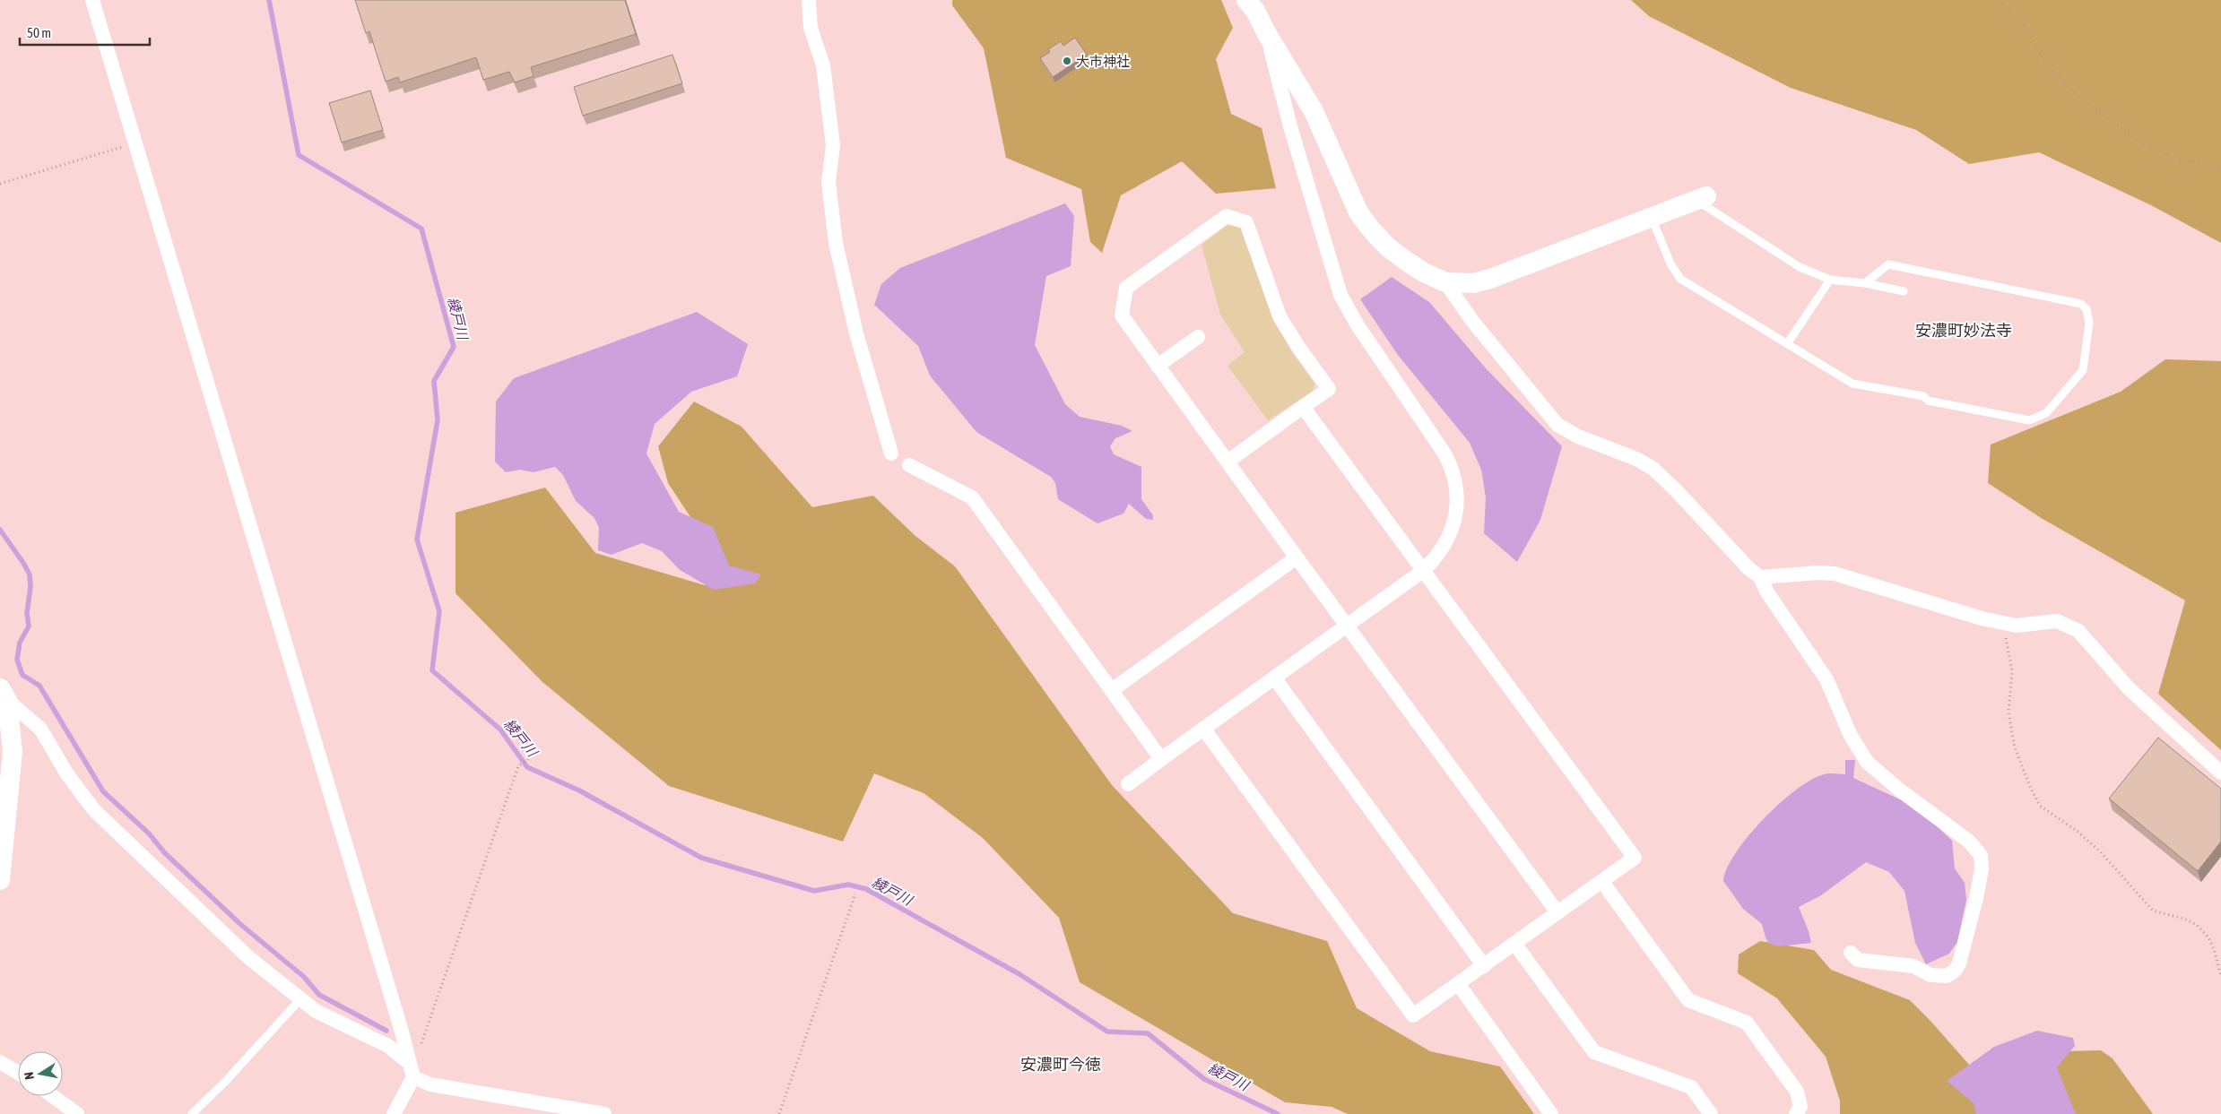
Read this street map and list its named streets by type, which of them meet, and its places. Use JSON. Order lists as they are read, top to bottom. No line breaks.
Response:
{"districts":["安濃町妙法寺","安濃町今徳"],"water":["綾戸川"],"places":["大市神社"],"scale_bar":"50 m","north":"left"}
